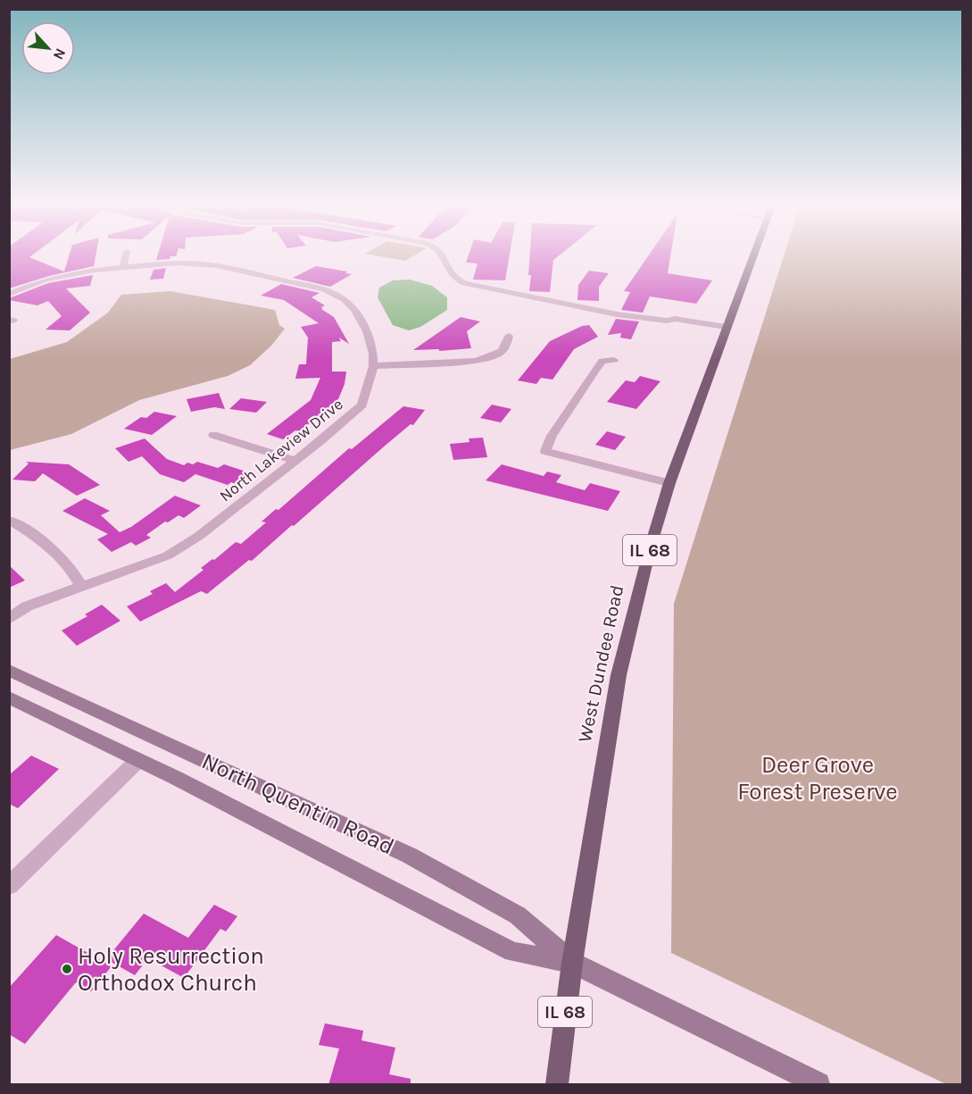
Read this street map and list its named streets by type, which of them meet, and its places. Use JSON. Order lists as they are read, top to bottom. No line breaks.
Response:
{"streets":{"main road":["IL 68","West Dundee Road","North Quentin Road"],"street":["North Lakeview Drive"]},"crossings":[["West Dundee Road","North Quentin Road"]],"parks":["Deer Grove Forest Preserve"],"places":["Holy Resurrection Orthodox Church"],"north":"bottom right"}
